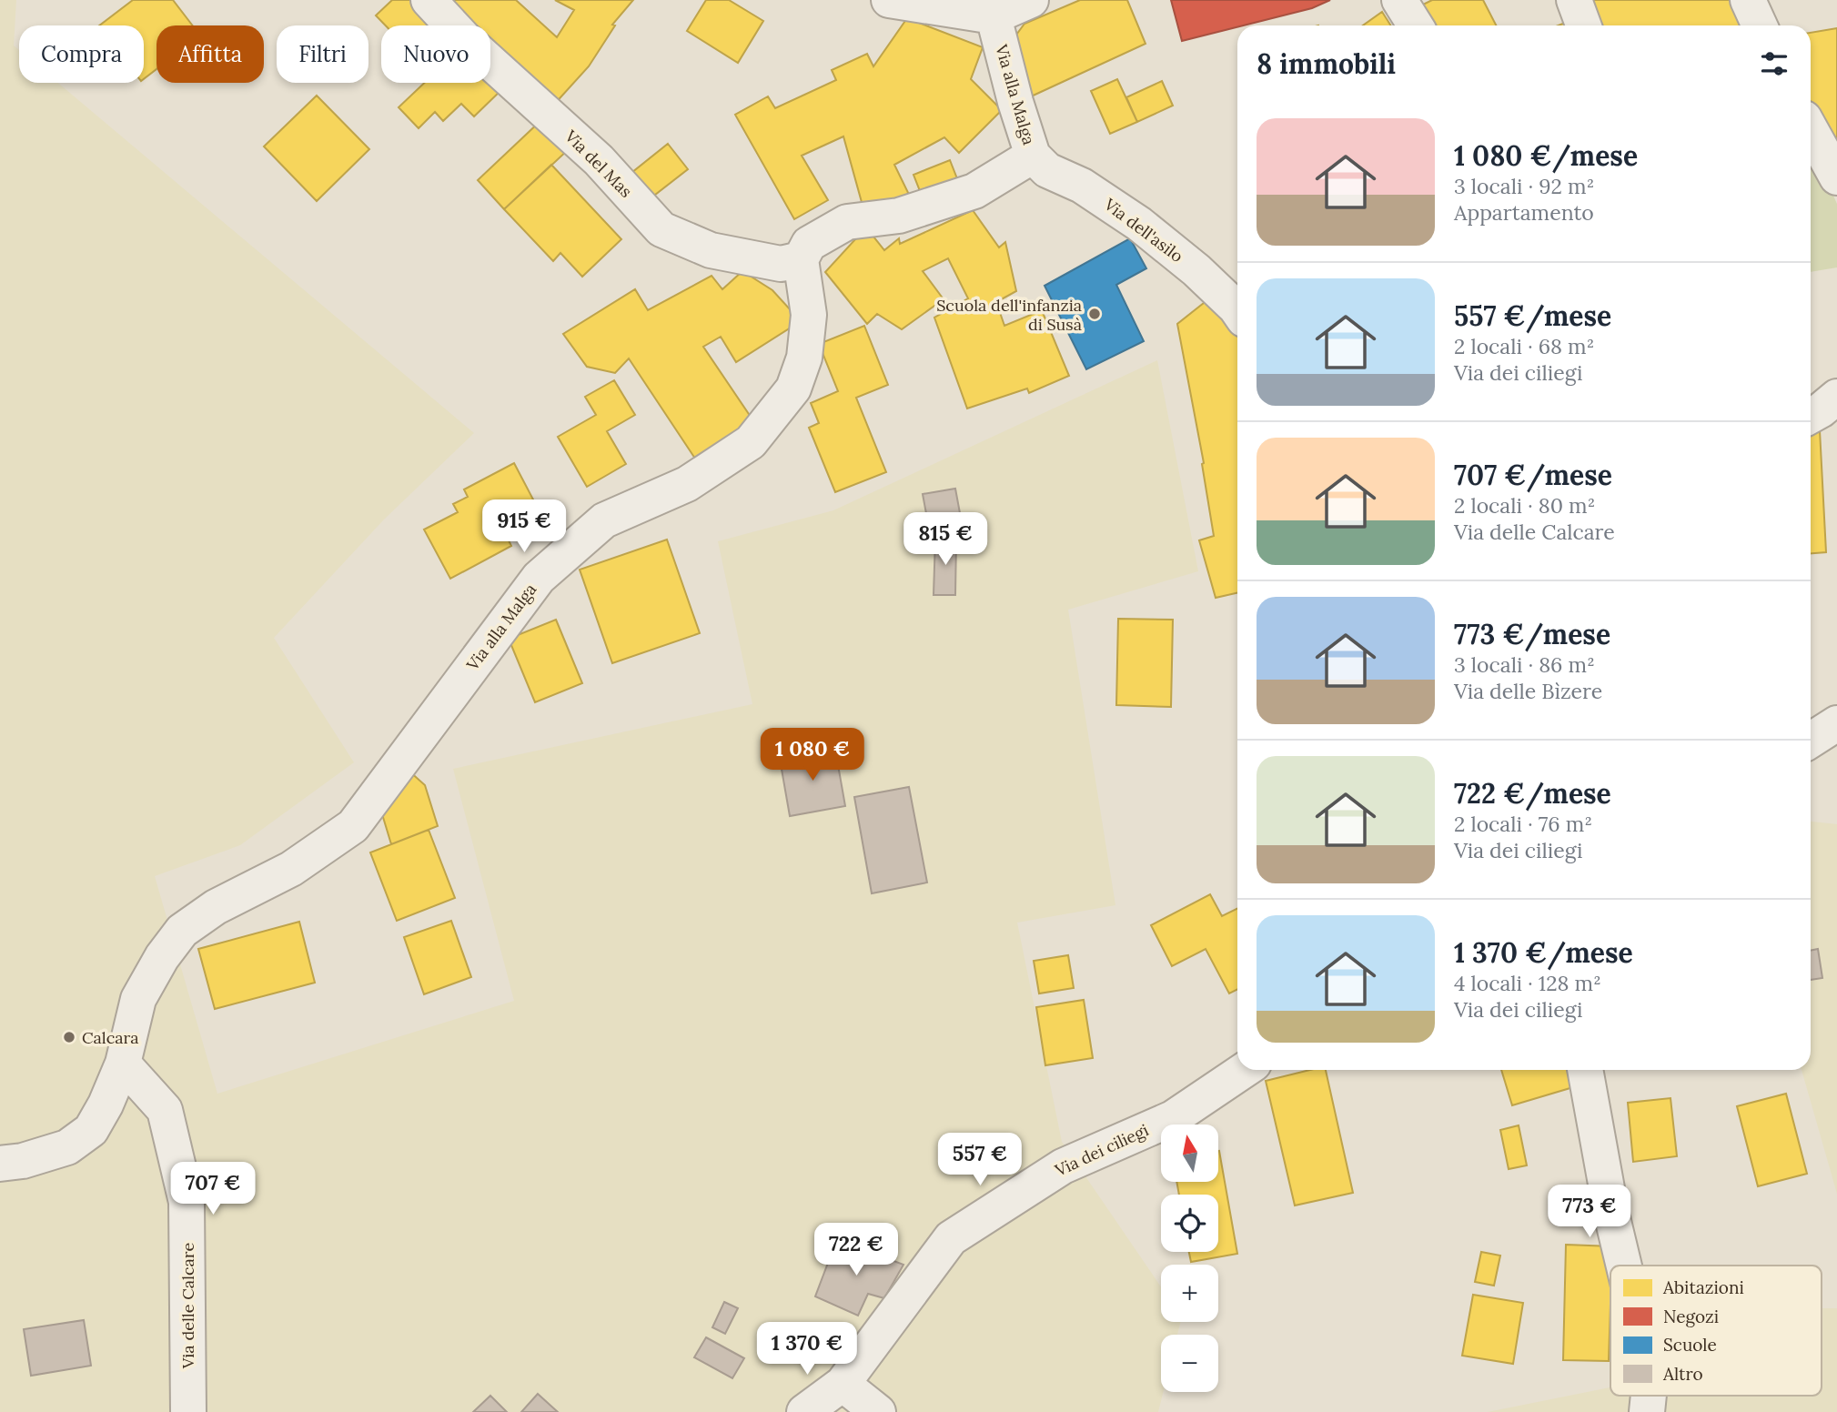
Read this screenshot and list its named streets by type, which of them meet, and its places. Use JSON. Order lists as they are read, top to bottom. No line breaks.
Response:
{"streets":{"street":["Via alla Malga","Via del Mas","Via dell'asilo","Via dei ciliegi","Via delle Calcare"]},"crossings":[["Via alla Malga","Via del Mas"],["Via alla Malga","Via dell'asilo"],["Via alla Malga","Via delle Calcare"]],"places":["Scuola dell'infanzia di Susà","Calcara"],"legend":["Abitazioni","Negozi","Scuole","Altro"],"north":"top","page":{"chip":["Compra","Affitta","Filtri","Nuovo"],"heading":"8 immobili","list":[{"name":"1 080 €/mese","note":"3 locali · 92 m² · Appartamento"},{"name":"557 €/mese","note":"2 locali · 68 m² · Via dei ciliegi"},{"name":"707 €/mese","note":"2 locali · 80 m² · Via delle Calcare"},{"name":"773 €/mese","note":"3 locali · 86 m² · Via delle Bìzere"},{"name":"722 €/mese","note":"2 locali · 76 m² · Via dei ciliegi"},{"name":"1 370 €/mese","note":"4 locali · 128 m² · Via dei ciliegi"}],"price":["915 €","815 €","1 080 €","557 €","707 €","773 €","722 €","1 370 €"],"map_buttons":["+","−"]}}
